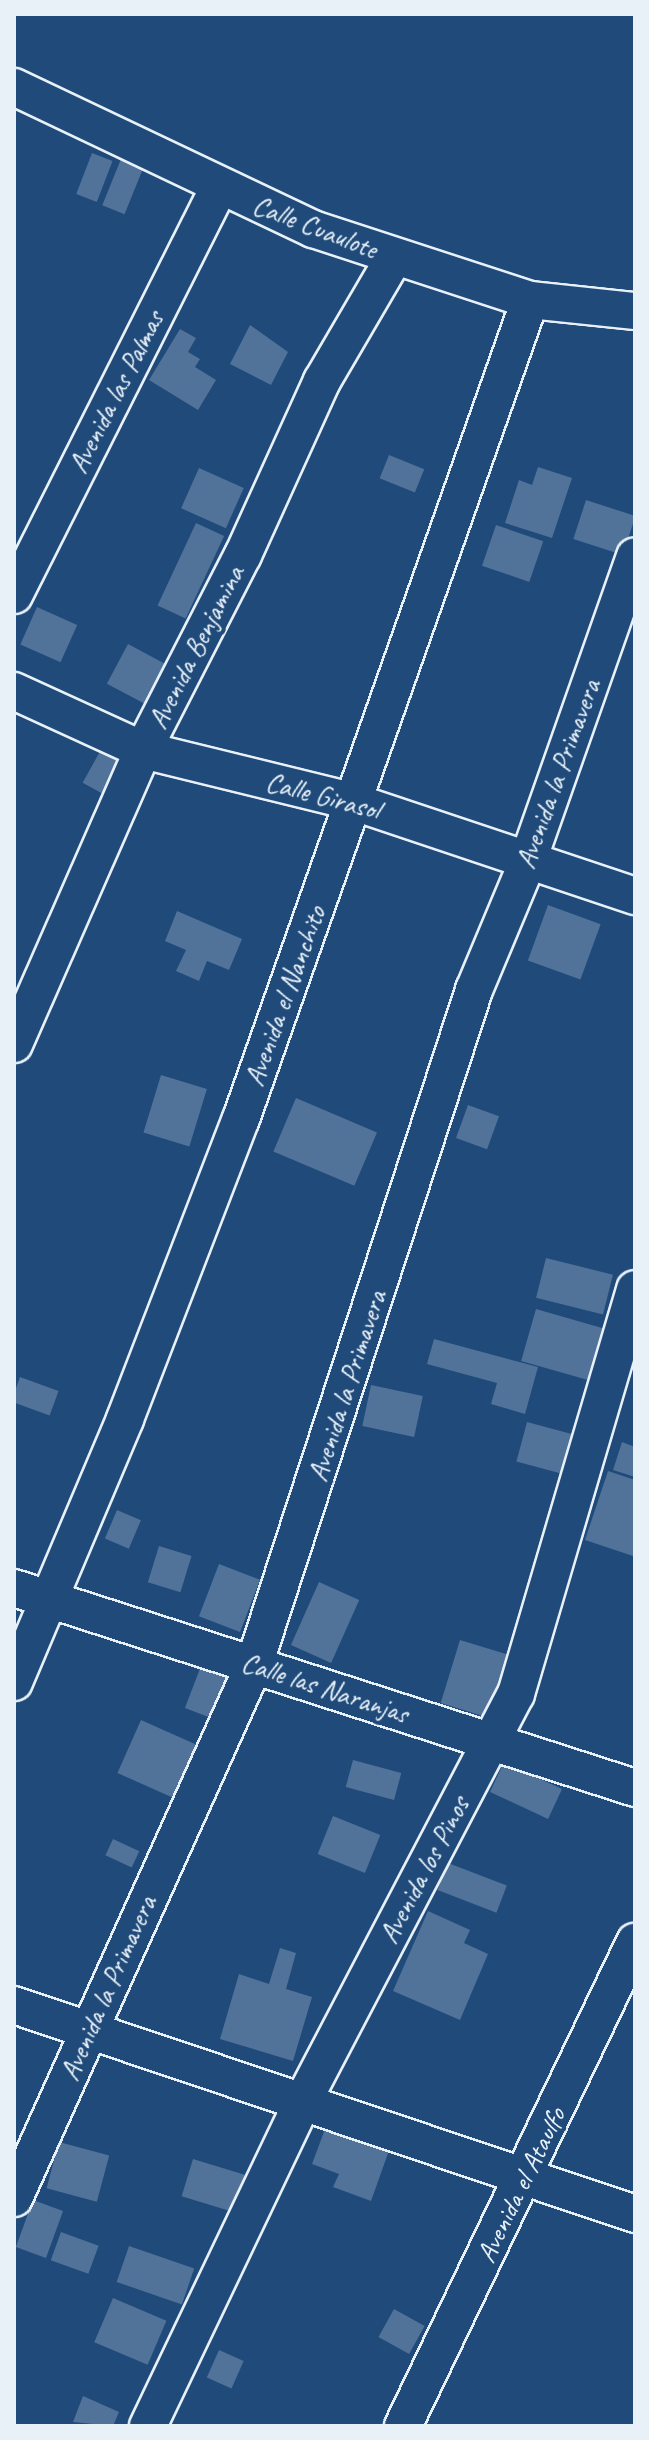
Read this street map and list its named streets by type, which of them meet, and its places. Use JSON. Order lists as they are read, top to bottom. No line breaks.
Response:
{"streets":{"street":["Calle Cuaulote","Avenida las Palmas","Avenida Benjamina","Avenida la Primavera","Calle Girasol","Avenida el Nanchito","Calle las Naranjas","Avenida los Pinos","Avenida el Ataulfo"]},"crossings":[["Calle Cuaulote","Avenida las Palmas"],["Calle Cuaulote","Avenida Benjamina"],["Calle Cuaulote","Avenida el Nanchito"],["Avenida Benjamina","Calle Girasol"],["Avenida la Primavera","Calle Girasol"],["Avenida la Primavera","Calle las Naranjas"],["Calle Girasol","Avenida el Nanchito"],["Avenida el Nanchito","Calle las Naranjas"],["Calle las Naranjas","Avenida los Pinos"]]}
